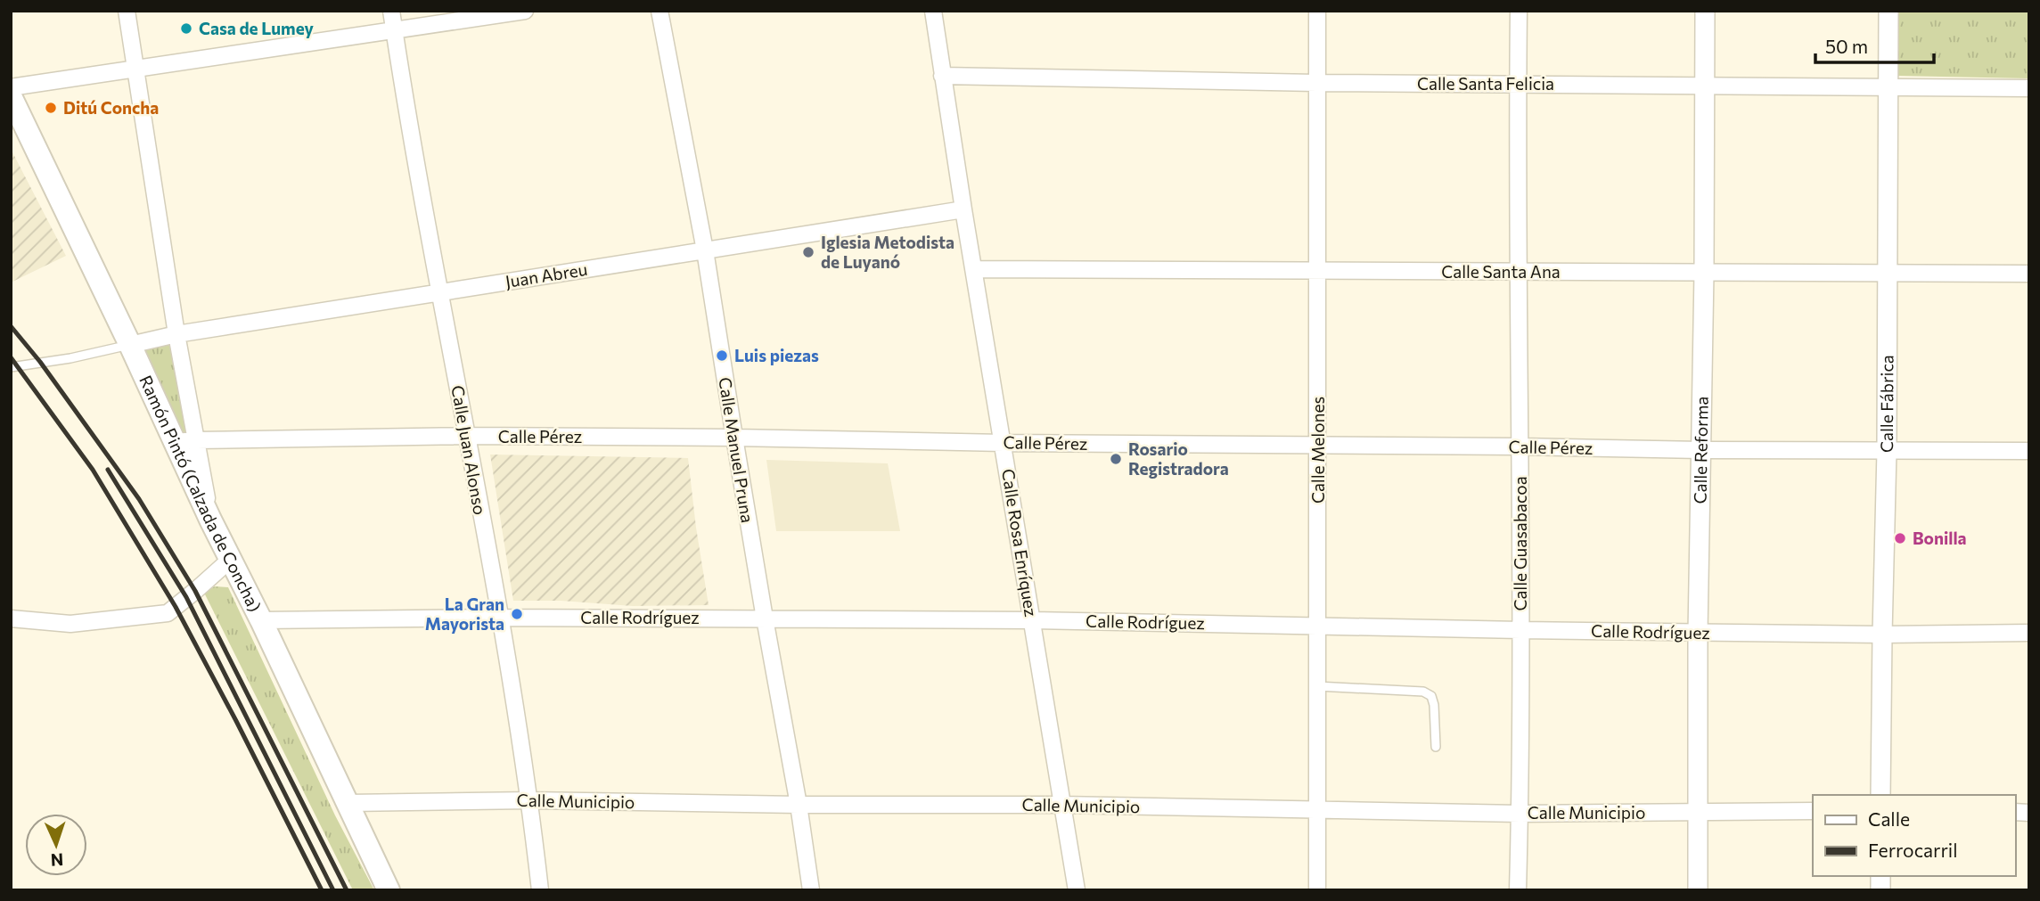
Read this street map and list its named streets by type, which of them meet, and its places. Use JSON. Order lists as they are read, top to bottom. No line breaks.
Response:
{"streets":{"main road":["Ramón Pintó (Calzada de Concha)"],"street":["Calle Santa Felicia","Calle Santa Ana","Juan Abreu","Calle Fábrica","Calle Pérez","Calle Juan Alonso","Calle Manuel Pruna","Calle Melones","Calle Reforma","Calle Rosa Enríquez","Calle Guasabacoa","Calle Rodríguez","Calle Municipio"]},"crossings":[["Calle Santa Felicia","Calle Fábrica"],["Calle Santa Felicia","Calle Melones"],["Calle Santa Felicia","Calle Reforma"],["Calle Santa Felicia","Calle Rosa Enríquez"],["Calle Santa Felicia","Calle Guasabacoa"],["Calle Santa Ana","Calle Fábrica"],["Calle Santa Ana","Calle Melones"],["Calle Santa Ana","Calle Reforma"],["Calle Santa Ana","Calle Rosa Enríquez"],["Calle Santa Ana","Calle Guasabacoa"],["Juan Abreu","Calle Juan Alonso"],["Juan Abreu","Calle Manuel Pruna"],["Juan Abreu","Ramón Pintó (Calzada de Concha)"],["Juan Abreu","Calle Rosa Enríquez"],["Calle Fábrica","Calle Pérez"],["Calle Fábrica","Calle Rodríguez"],["Calle Pérez","Calle Juan Alonso"],["Calle Pérez","Calle Manuel Pruna"],["Calle Pérez","Calle Melones"],["Calle Pérez","Calle Reforma"],["Calle Pérez","Ramón Pintó (Calzada de Concha)"],["Calle Pérez","Calle Rosa Enríquez"],["Calle Pérez","Calle Guasabacoa"],["Calle Juan Alonso","Calle Rodríguez"],["Calle Juan Alonso","Calle Municipio"],["Calle Manuel Pruna","Calle Rodríguez"],["Calle Manuel Pruna","Calle Municipio"],["Calle Melones","Calle Rodríguez"],["Calle Melones","Calle Municipio"],["Calle Reforma","Calle Rodríguez"],["Calle Reforma","Calle Municipio"],["Ramón Pintó (Calzada de Concha)","Calle Rodríguez"],["Ramón Pintó (Calzada de Concha)","Calle Municipio"],["Calle Rosa Enríquez","Calle Rodríguez"],["Calle Rosa Enríquez","Calle Municipio"],["Calle Guasabacoa","Calle Rodríguez"],["Calle Guasabacoa","Calle Municipio"]],"places":["Casa de Lumey","Ditú Concha","Iglesia Metodista de Luyanó","Luis piezas","Rosario Registradora","Bonilla","La Gran Mayorista"],"legend":["Calle","Ferrocarril"],"scale_bar":"50 m","north":"bottom"}
